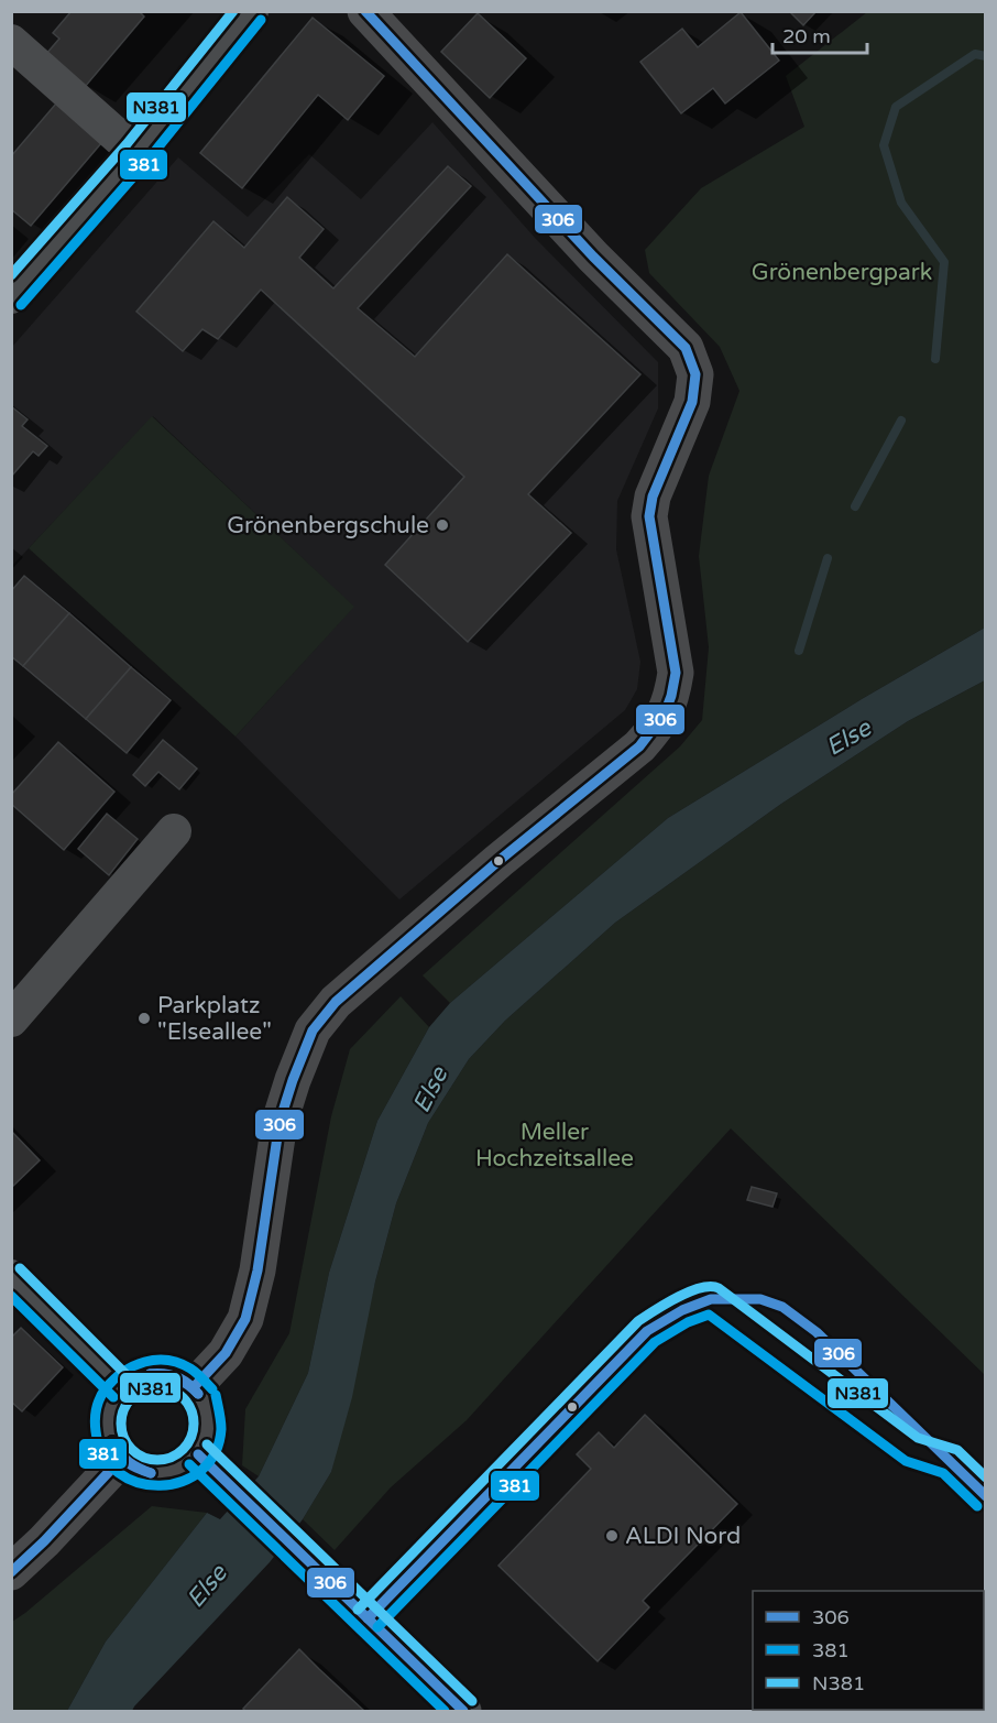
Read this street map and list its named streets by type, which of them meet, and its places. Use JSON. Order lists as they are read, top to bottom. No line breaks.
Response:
{"water":["Else"],"parks":["Grönenbergpark","Meller Hochzeitsallee"],"places":["Grönenbergschule","Parkplatz \"Elseallee\"","ALDI Nord"],"lines":["transit line 306","transit line N381","transit line 381"],"legend":["306","381","N381"],"scale_bar":"20 m"}
